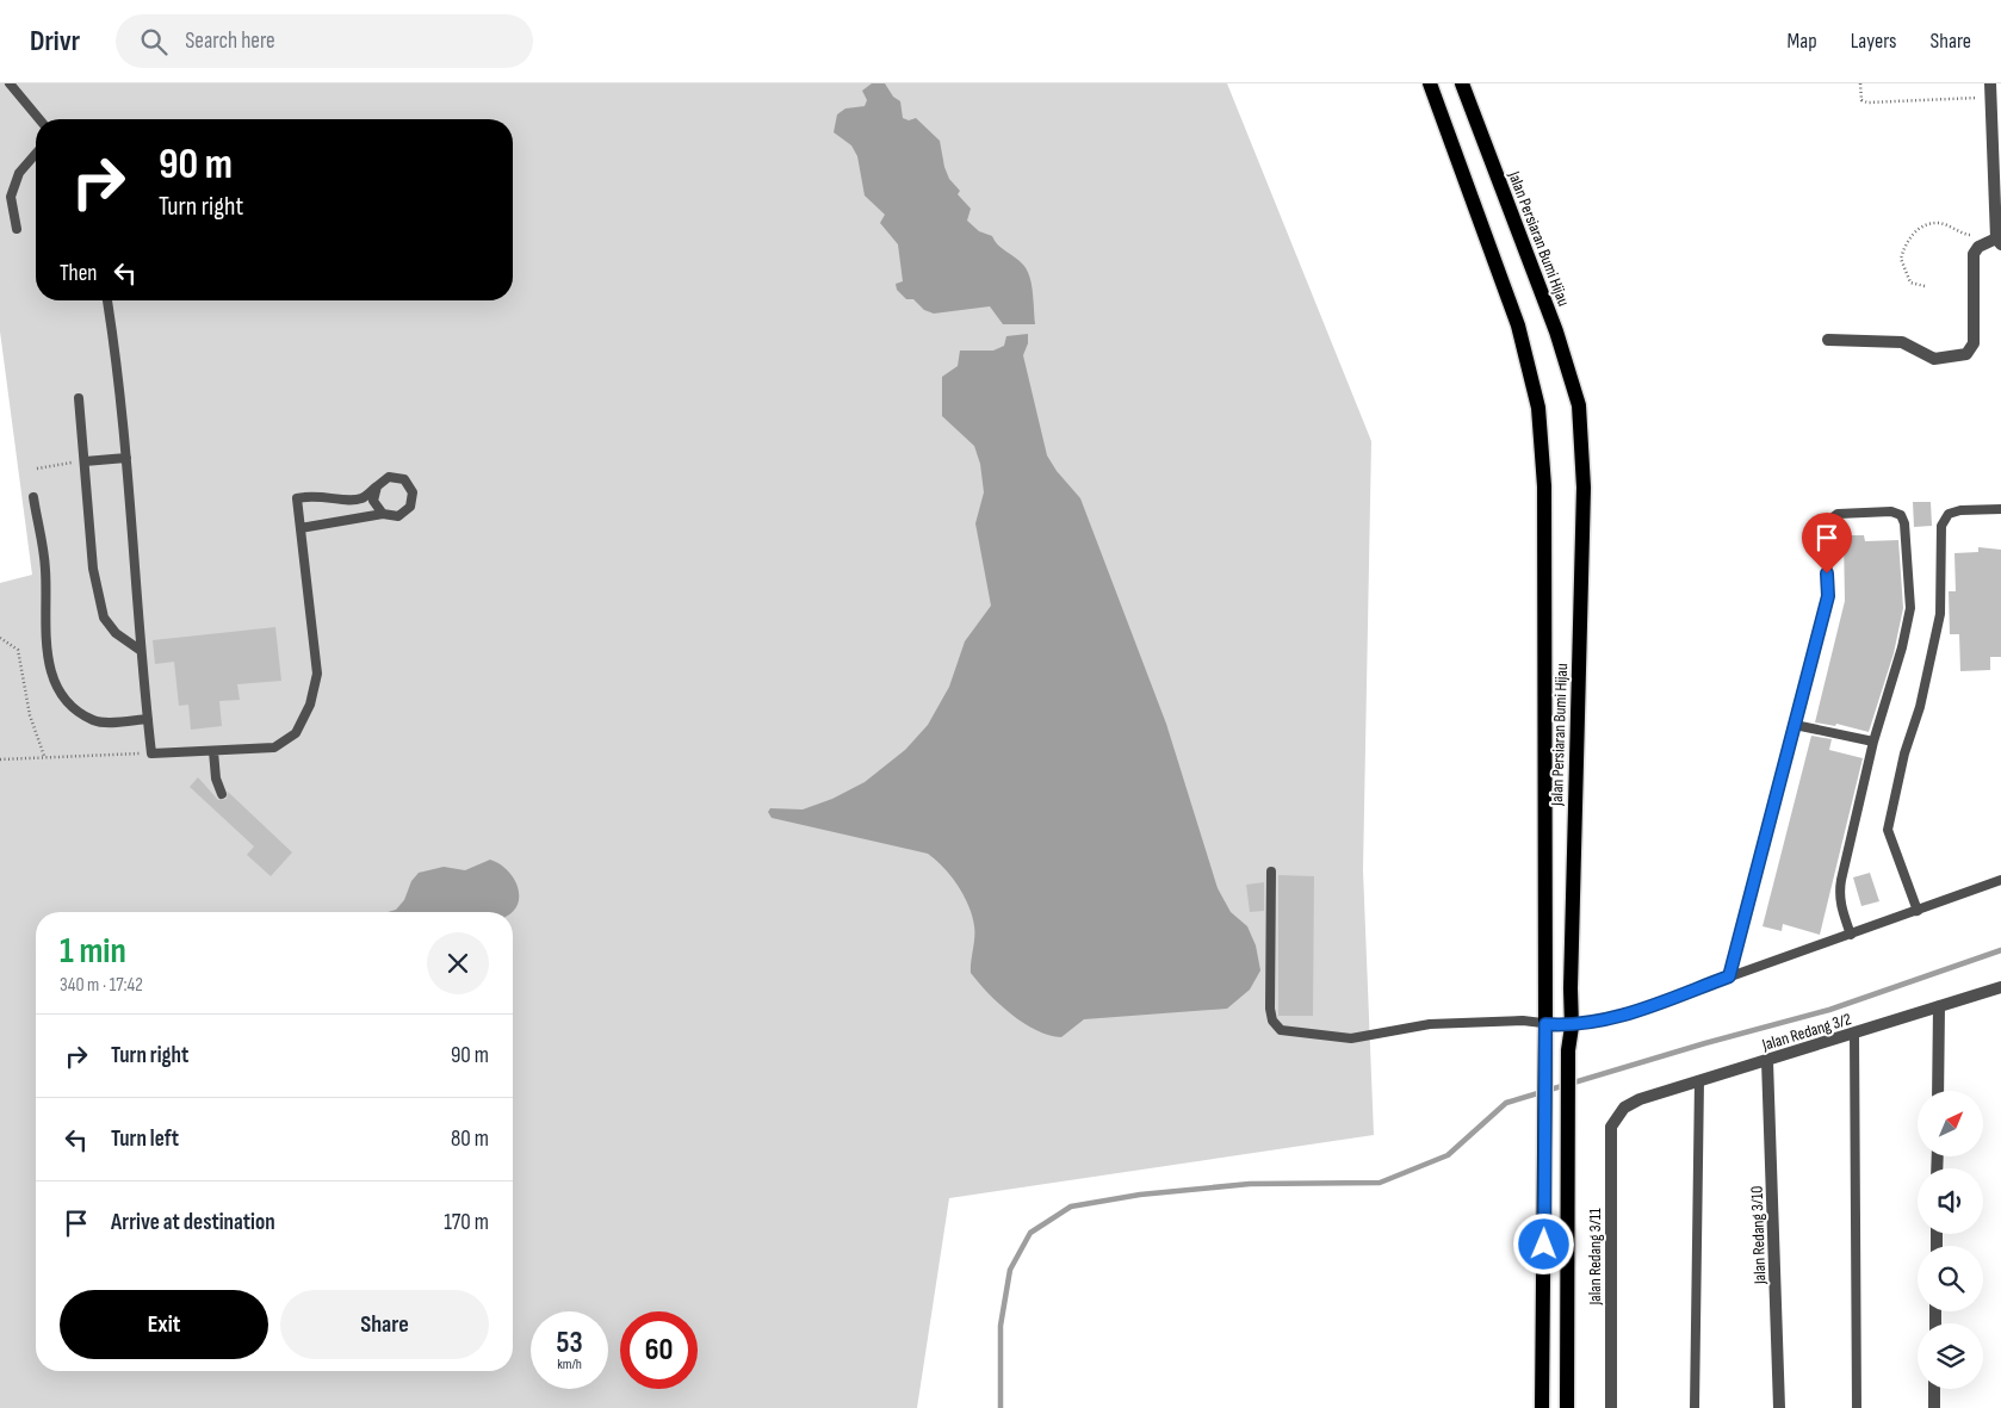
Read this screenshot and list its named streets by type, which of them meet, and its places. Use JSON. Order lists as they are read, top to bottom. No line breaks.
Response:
{"streets":{"main road":["Jalan Persiaran Bumi Hijau"],"street":["Jalan Redang 3/2","Jalan Redang 3/10","Jalan Redang 3/11"]},"crossings":[["Jalan Redang 3/2","Jalan Redang 3/10"],["Jalan Redang 3/2","Jalan Redang 3/11"]],"north":"top right","page":{"header":"Drivr","search":"Search here","nav":["Map","Layers","Share"],"turn":["90 m","Turn right"],"then":"Then","heading":["1 min","340 m · 17:42"],"list":[{"name":"Turn right","value":"90 m"},{"name":"Turn left","value":"80 m"},{"name":"Arrive at destination","value":"170 m"}],"buttons":["Exit","Share"],"speed":"53 km/h","limit":"60"}}
